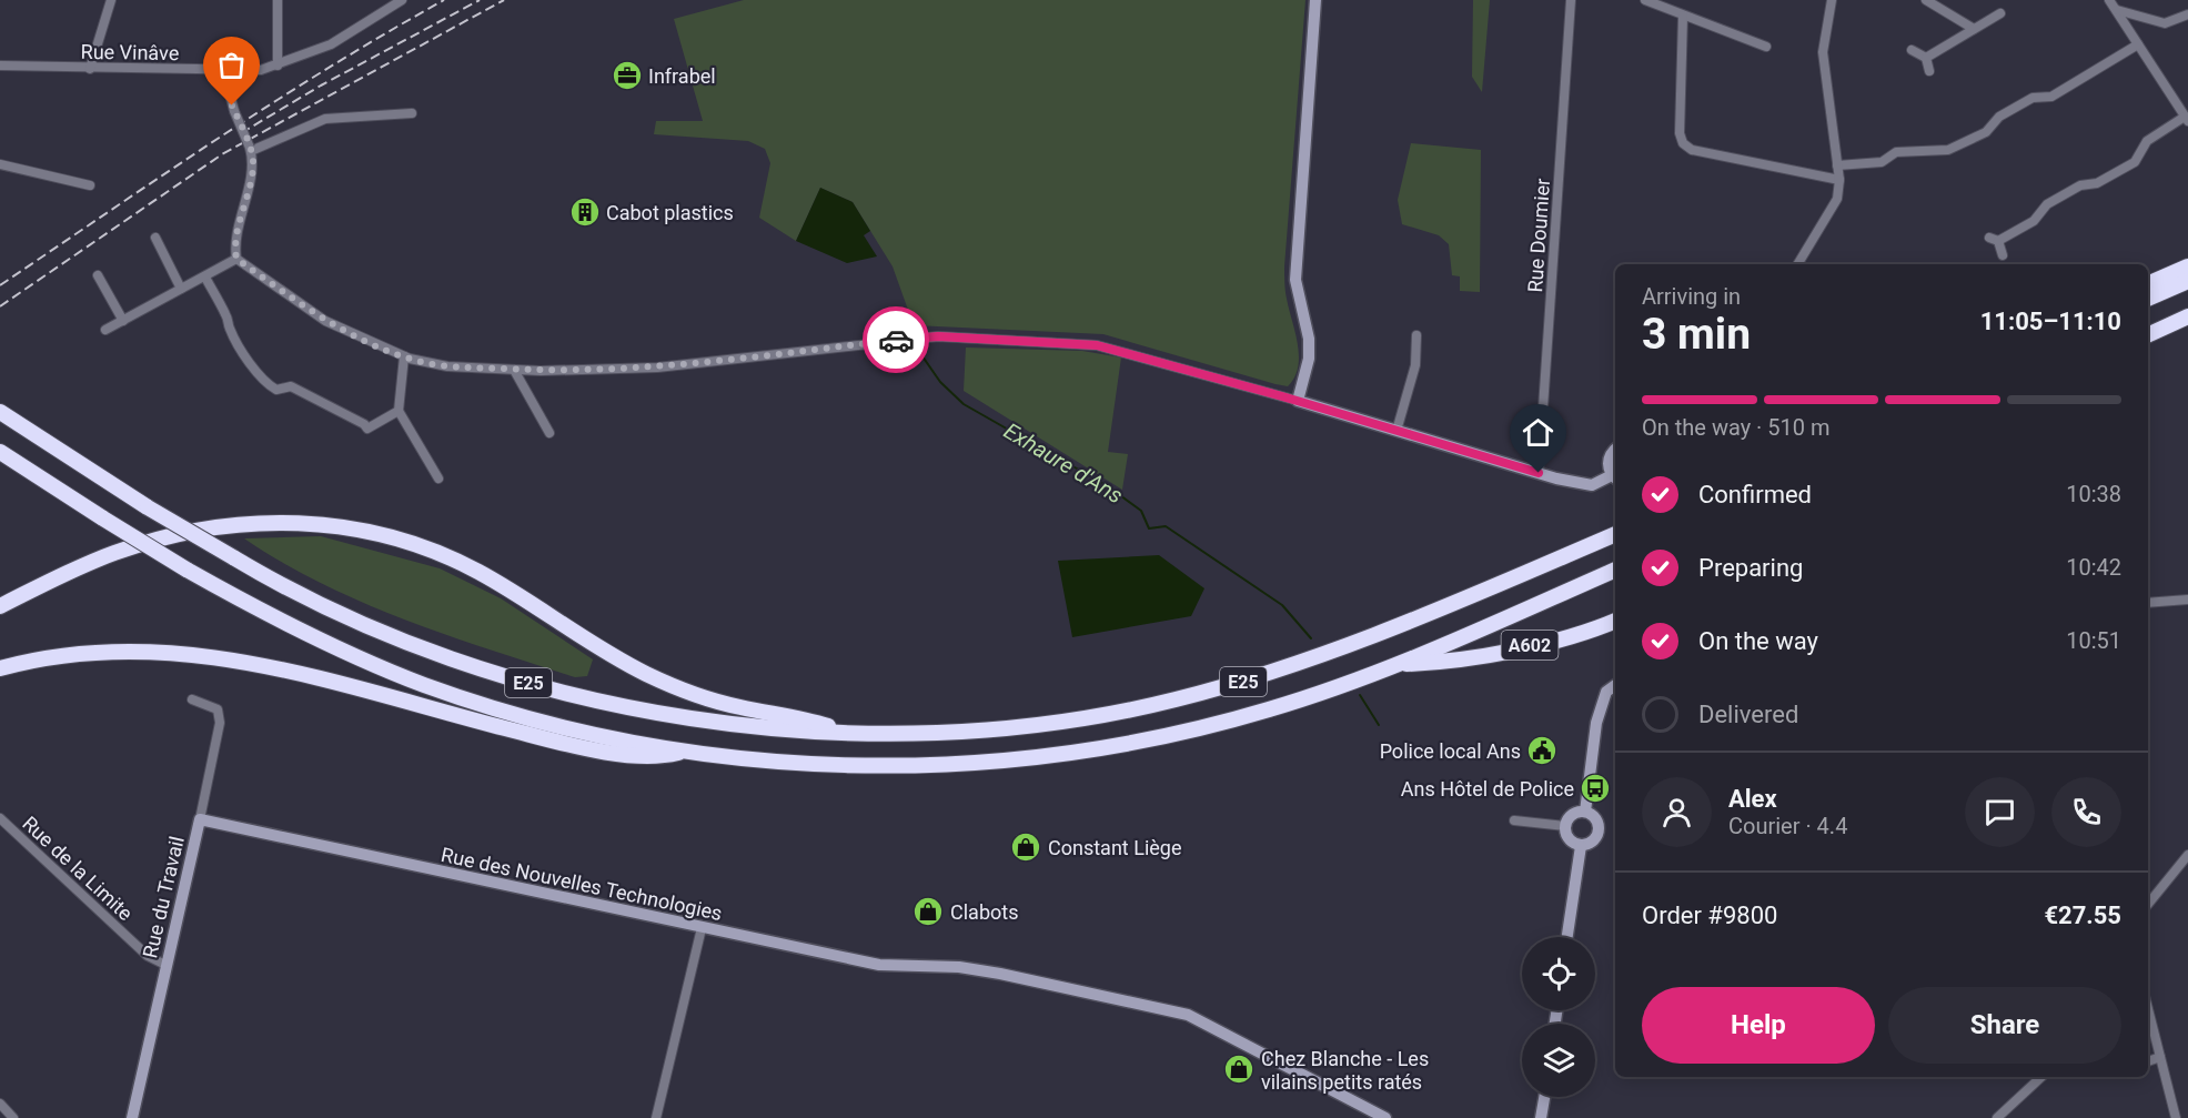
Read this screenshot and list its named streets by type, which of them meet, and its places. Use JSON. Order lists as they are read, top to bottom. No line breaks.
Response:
{"streets":{"highway":["A602","E25"],"street":["Rue Vinâve","Rue Doumier","Rue de la Limite","Rue des Nouvelles Technologies","Rue du Travail"]},"crossings":[["A602","E25"],["Rue de la Limite","Rue du Travail"],["Rue des Nouvelles Technologies","Rue du Travail"]],"water":["Exhaure d'Ans"],"places":{"office":["Infrabel"],"building":["Cabot plastics"],"public building":["Police local Ans"],"bus stop":["Ans Hôtel de Police"],"shop":["Constant Liège","Clabots","Chez Blanche - Les vilains petits ratés"]},"page":{"heading":["3 min","Arriving in","11:05–11:10"],"panel":["Alex","Courier · 4.4","Order #9800","€27.55"],"bar":"On the way · 510 m","list":[["Confirmed","10:38"],["Preparing","10:42"],["On the way","10:51"],"Delivered"],"buttons":["Help","Share"]}}
